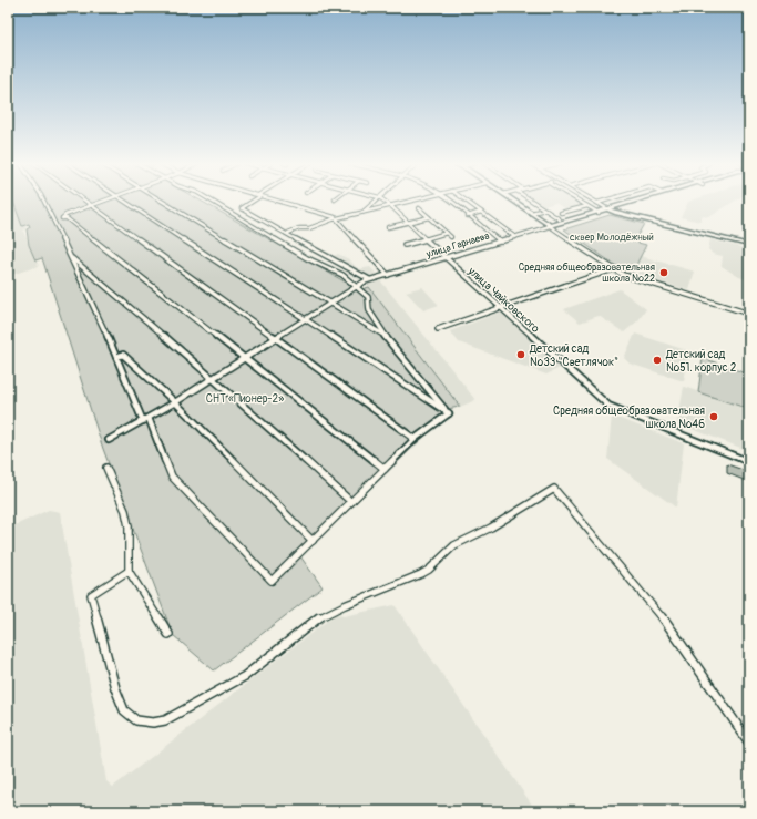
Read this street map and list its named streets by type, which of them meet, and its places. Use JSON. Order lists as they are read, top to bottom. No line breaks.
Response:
{"streets":{"main road":["улица Гарнаева"],"street":["улица Чайковского"]},"crossings":[["улица Гарнаева","улица Чайковского"]],"parks":["сквер Молодёжный","СНТ «Пионер-2»"],"places":["Средняя общеобразовательная школа №22","Детский сад №33 \"Светлячок\"","Детский сад №51. корпус 2","Средняя общеобразовательная школа №46"]}
